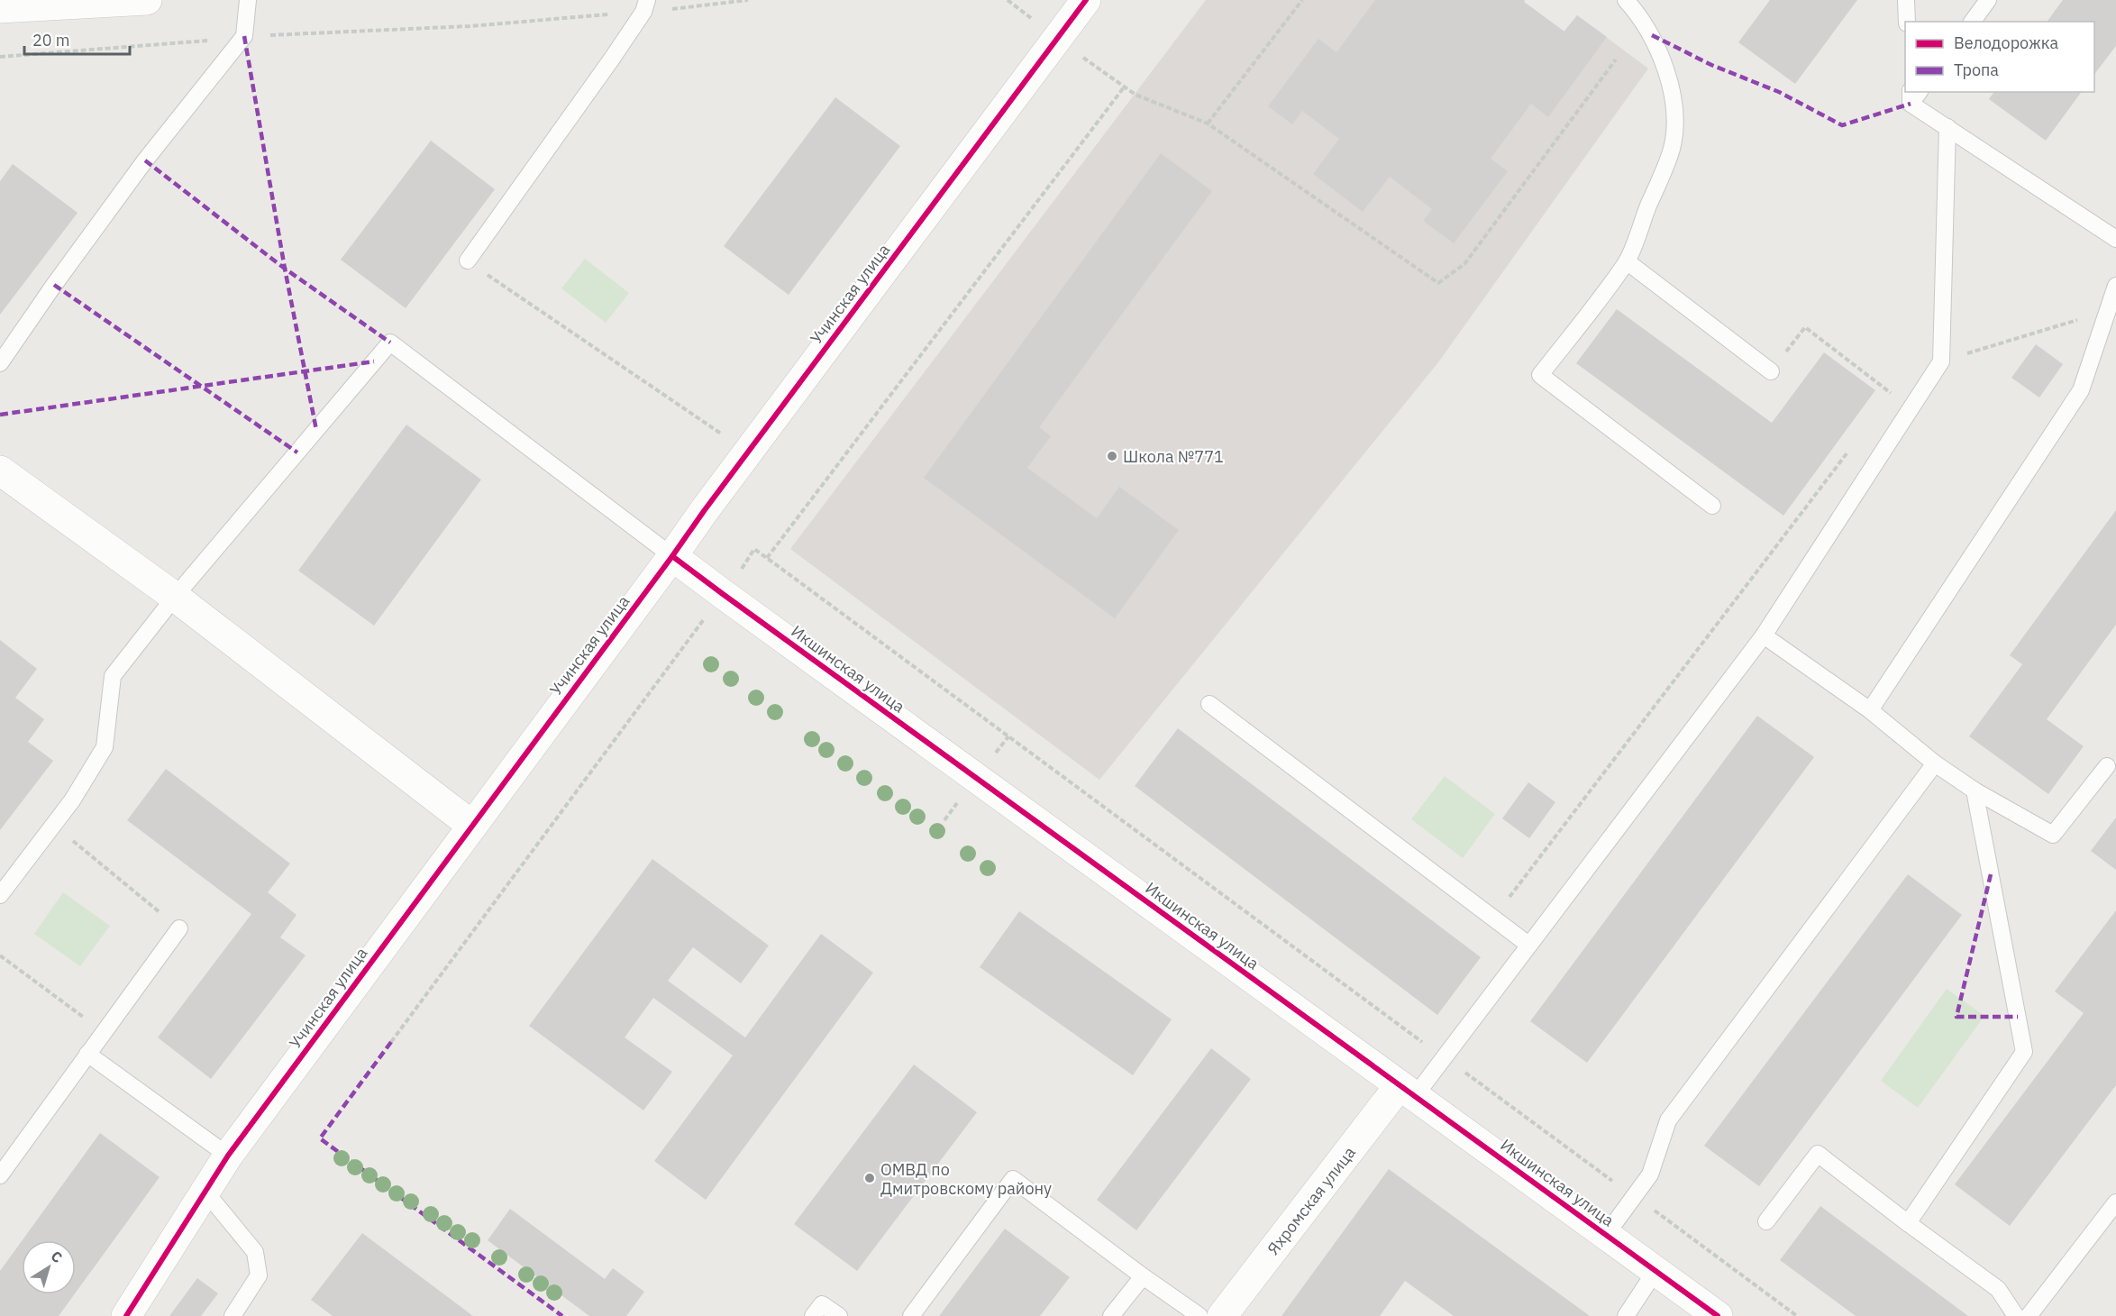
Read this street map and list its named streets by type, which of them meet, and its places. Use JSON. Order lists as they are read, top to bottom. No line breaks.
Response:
{"streets":{"street":["Учинская улица","Икшинская улица","Яхромская улица"]},"crossings":[["Учинская улица","Икшинская улица"],["Икшинская улица","Яхромская улица"]],"places":["Школа №771","ОМВД по Дмитровскому району"],"legend":["Велодорожка","Тропа"],"scale_bar":"20 m","north":"top right"}
